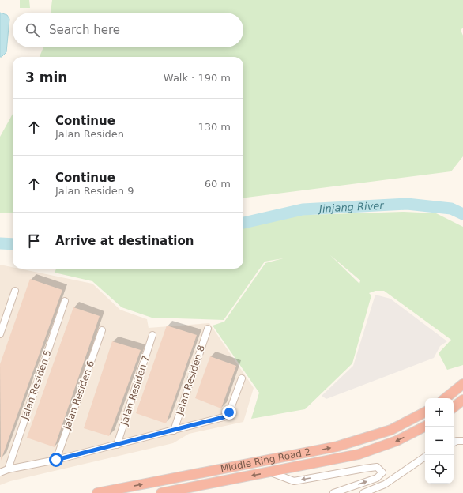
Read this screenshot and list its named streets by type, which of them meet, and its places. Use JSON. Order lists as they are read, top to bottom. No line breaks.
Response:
{"streets":{"highway":["Middle Ring Road 2"],"street":["Jalan Residen 8","Jalan Residen 5","Jalan Residen 7","Jalan Residen 6"]},"water":["Jinjang River"],"page":{"search":"Search here","heading":["3 min","Walk · 190 m"],"list":[["Continue","Jalan Residen","130 m"],["Continue","Jalan Residen 9","60 m"],"Arrive at destination"],"map_buttons":["+","−"]}}
